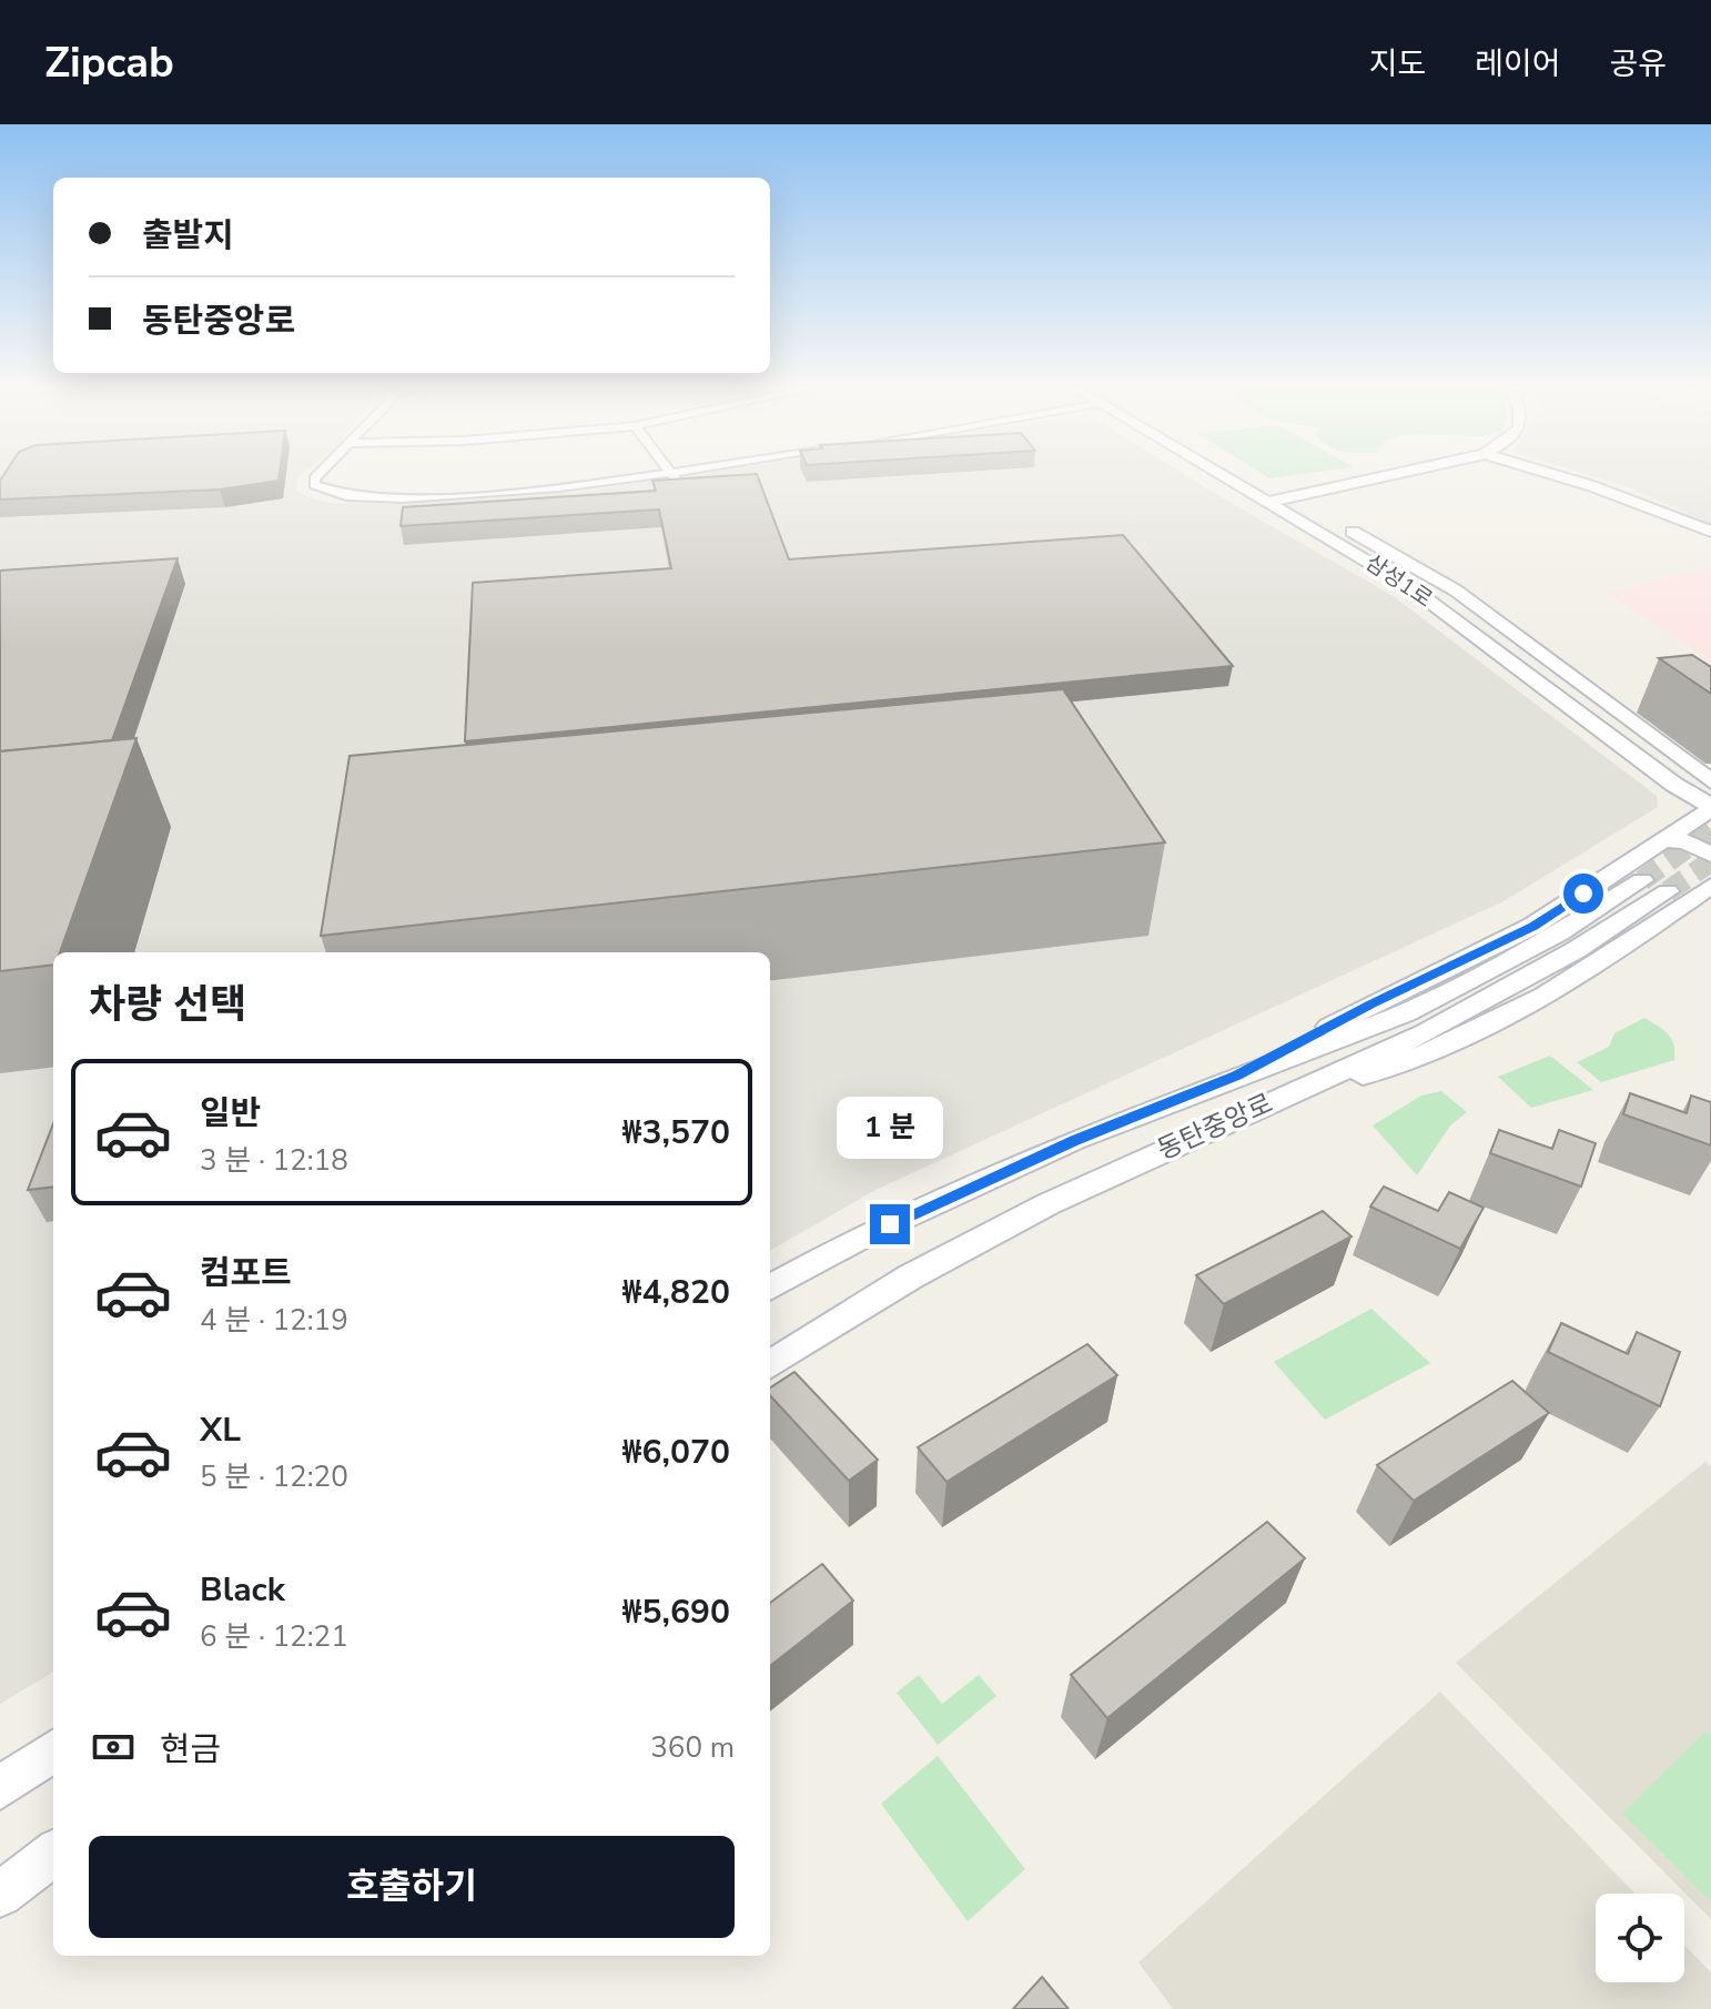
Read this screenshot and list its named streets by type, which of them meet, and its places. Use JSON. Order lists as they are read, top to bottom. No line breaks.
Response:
{"streets":{"street":["삼성1로","동탄중앙로"]},"page":{"header":"Zipcab","nav":["지도","레이어","공유"],"banner":["출발지","동탄중앙로"],"heading":"차량 선택","list":[{"name":"일반","note":"3 분 · 12:18","value":"₩3,570"},{"name":"컴포트","note":"4 분 · 12:19","value":"₩4,820"},{"name":"XL","note":"5 분 · 12:20","value":"₩6,070"},{"name":"Black","note":"6 분 · 12:21","value":"₩5,690"}],"bubble":"1 분","pay":["현금","360 m"],"buttons":"호출하기"}}
